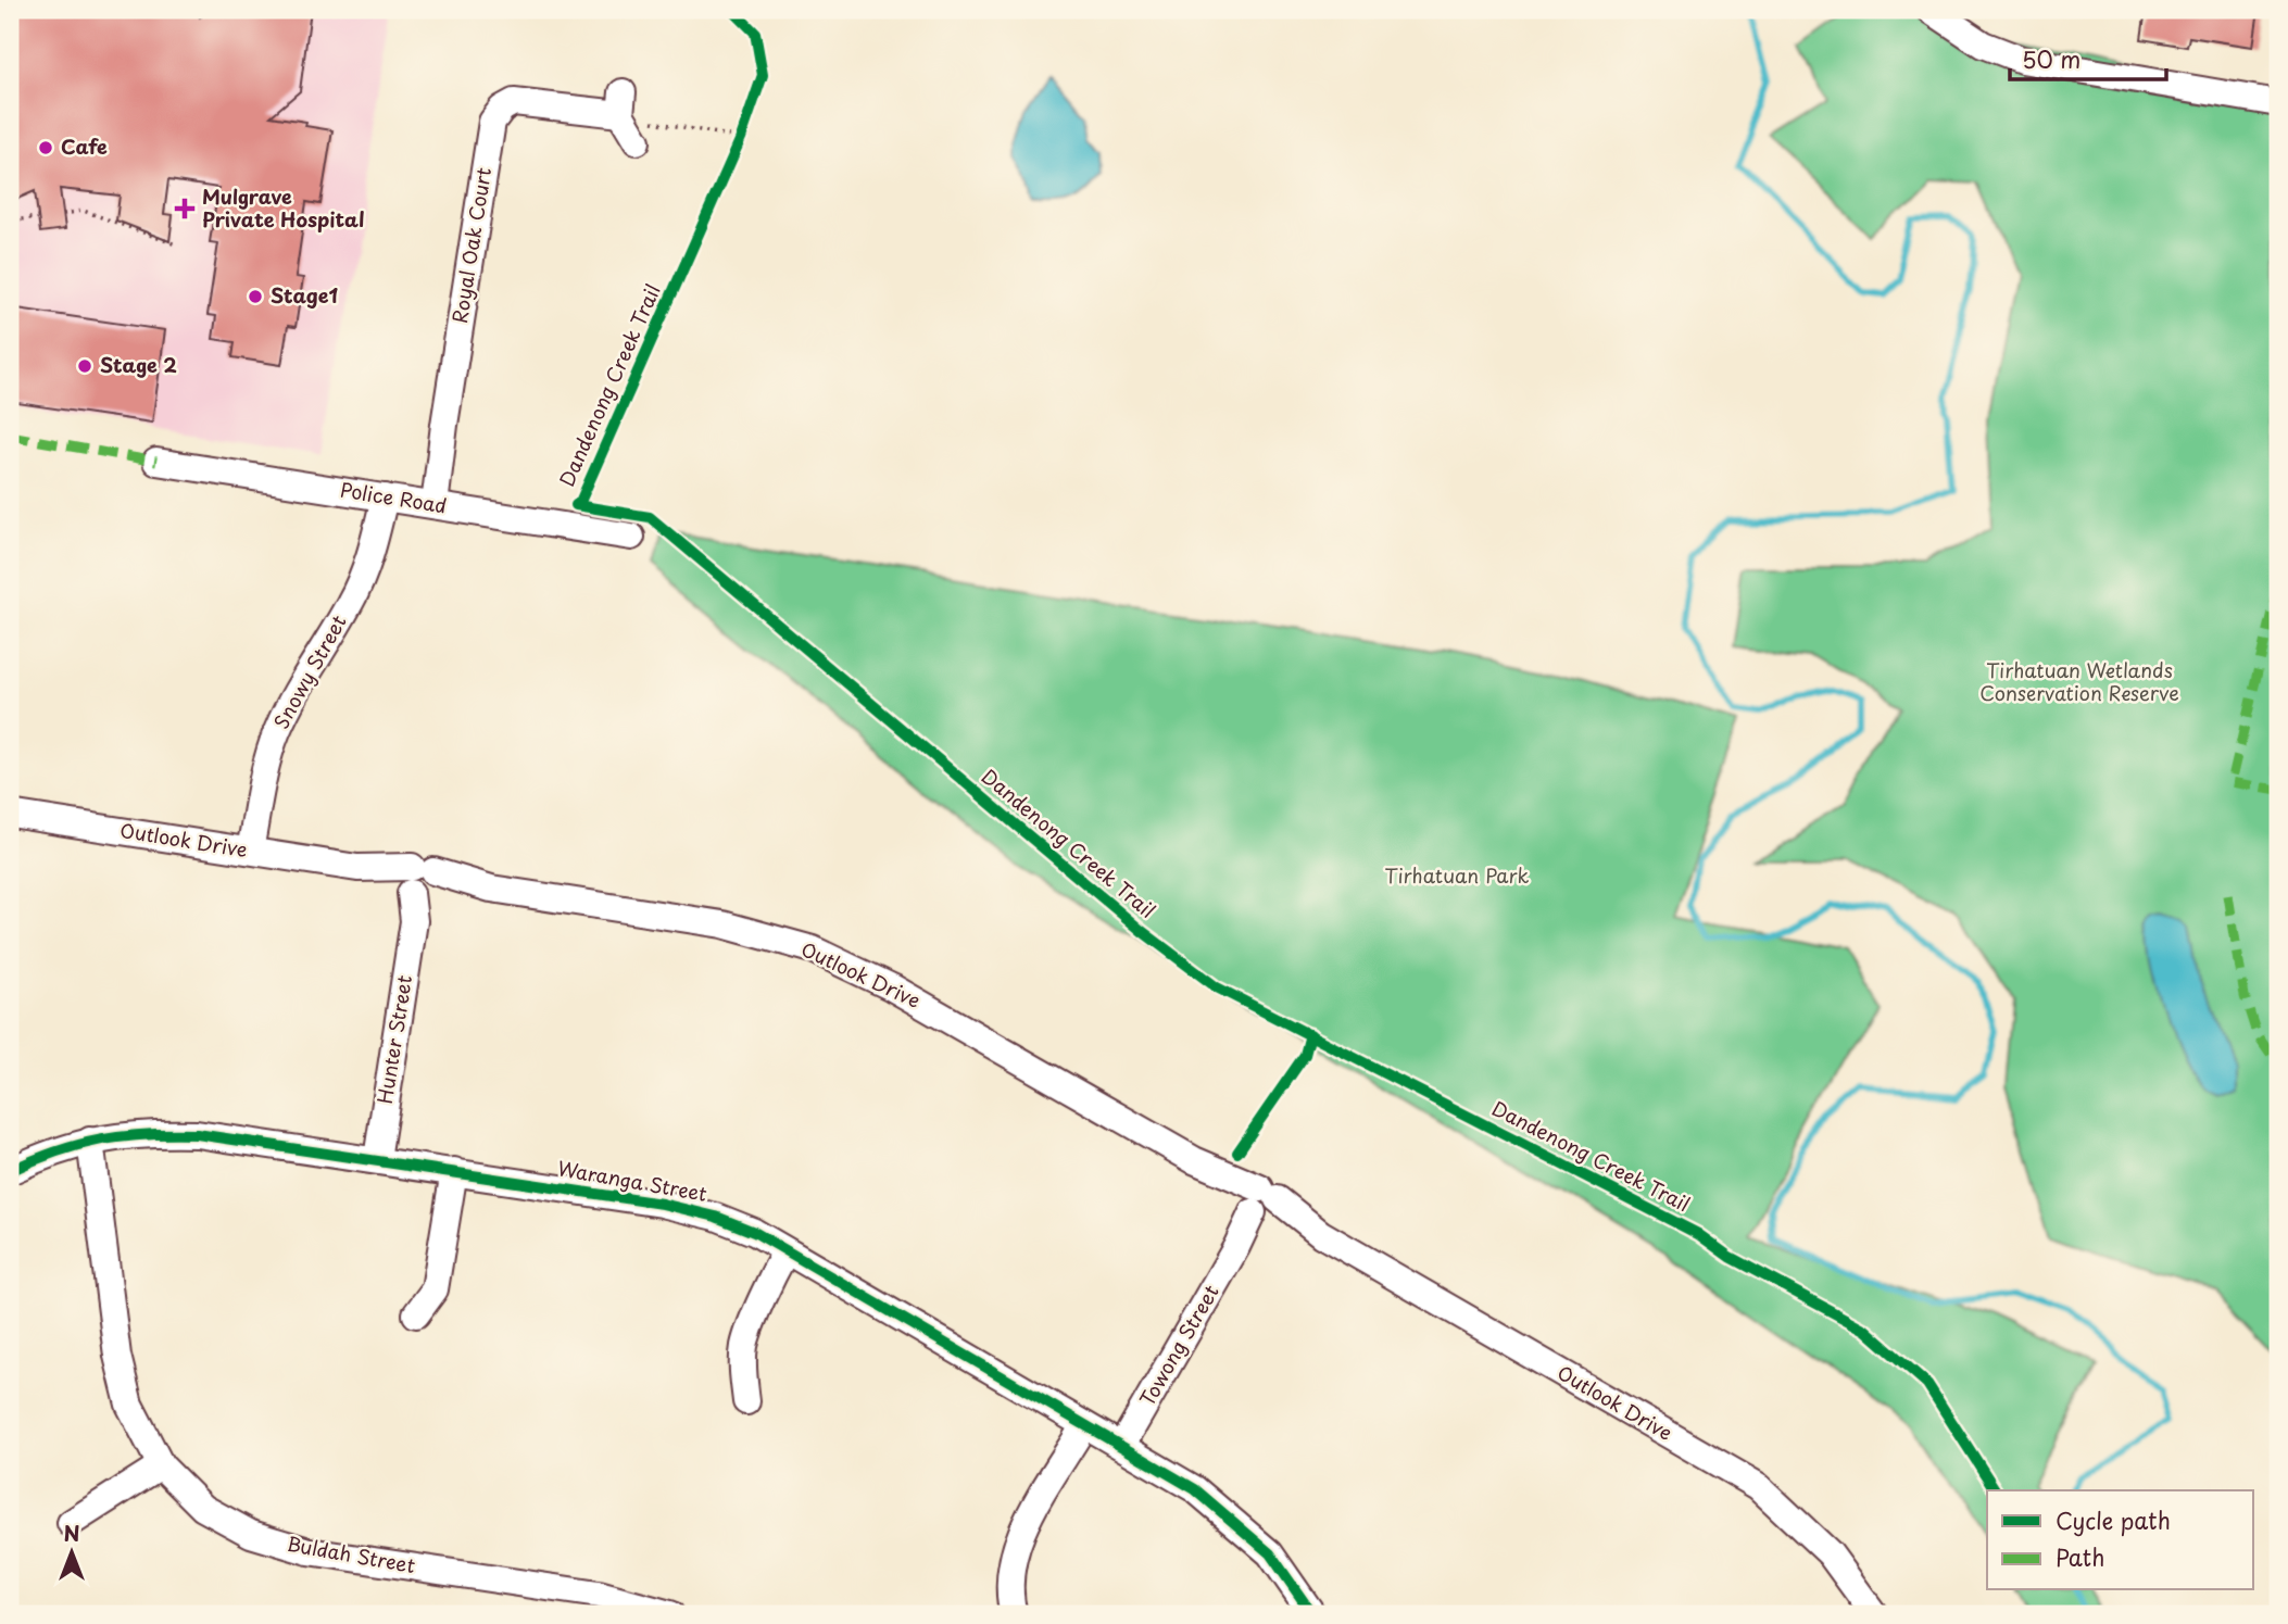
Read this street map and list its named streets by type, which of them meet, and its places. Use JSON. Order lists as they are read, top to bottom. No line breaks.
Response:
{"streets":{"street":["Royal Oak Court","Police Road","Snowy Street","Outlook Drive","Hunter Street","Waranga Street","Towong Street","Buldah Street"],"cycle path":["Dandenong Creek Trail"]},"crossings":[["Royal Oak Court","Police Road"],["Police Road","Snowy Street"],["Snowy Street","Outlook Drive"],["Outlook Drive","Hunter Street"],["Outlook Drive","Towong Street"],["Hunter Street","Waranga Street"],["Waranga Street","Towong Street"],["Waranga Street","Buldah Street"]],"parks":["Tirhatuan Wetlands Conservation Reserve","Tirhatuan Park"],"places":{"other":["Cafe","Stage1","Stage 2"],"health":["Mulgrave Private Hospital"]},"legend":["Cycle path","Path"],"scale_bar":"50 m","north":"top"}
